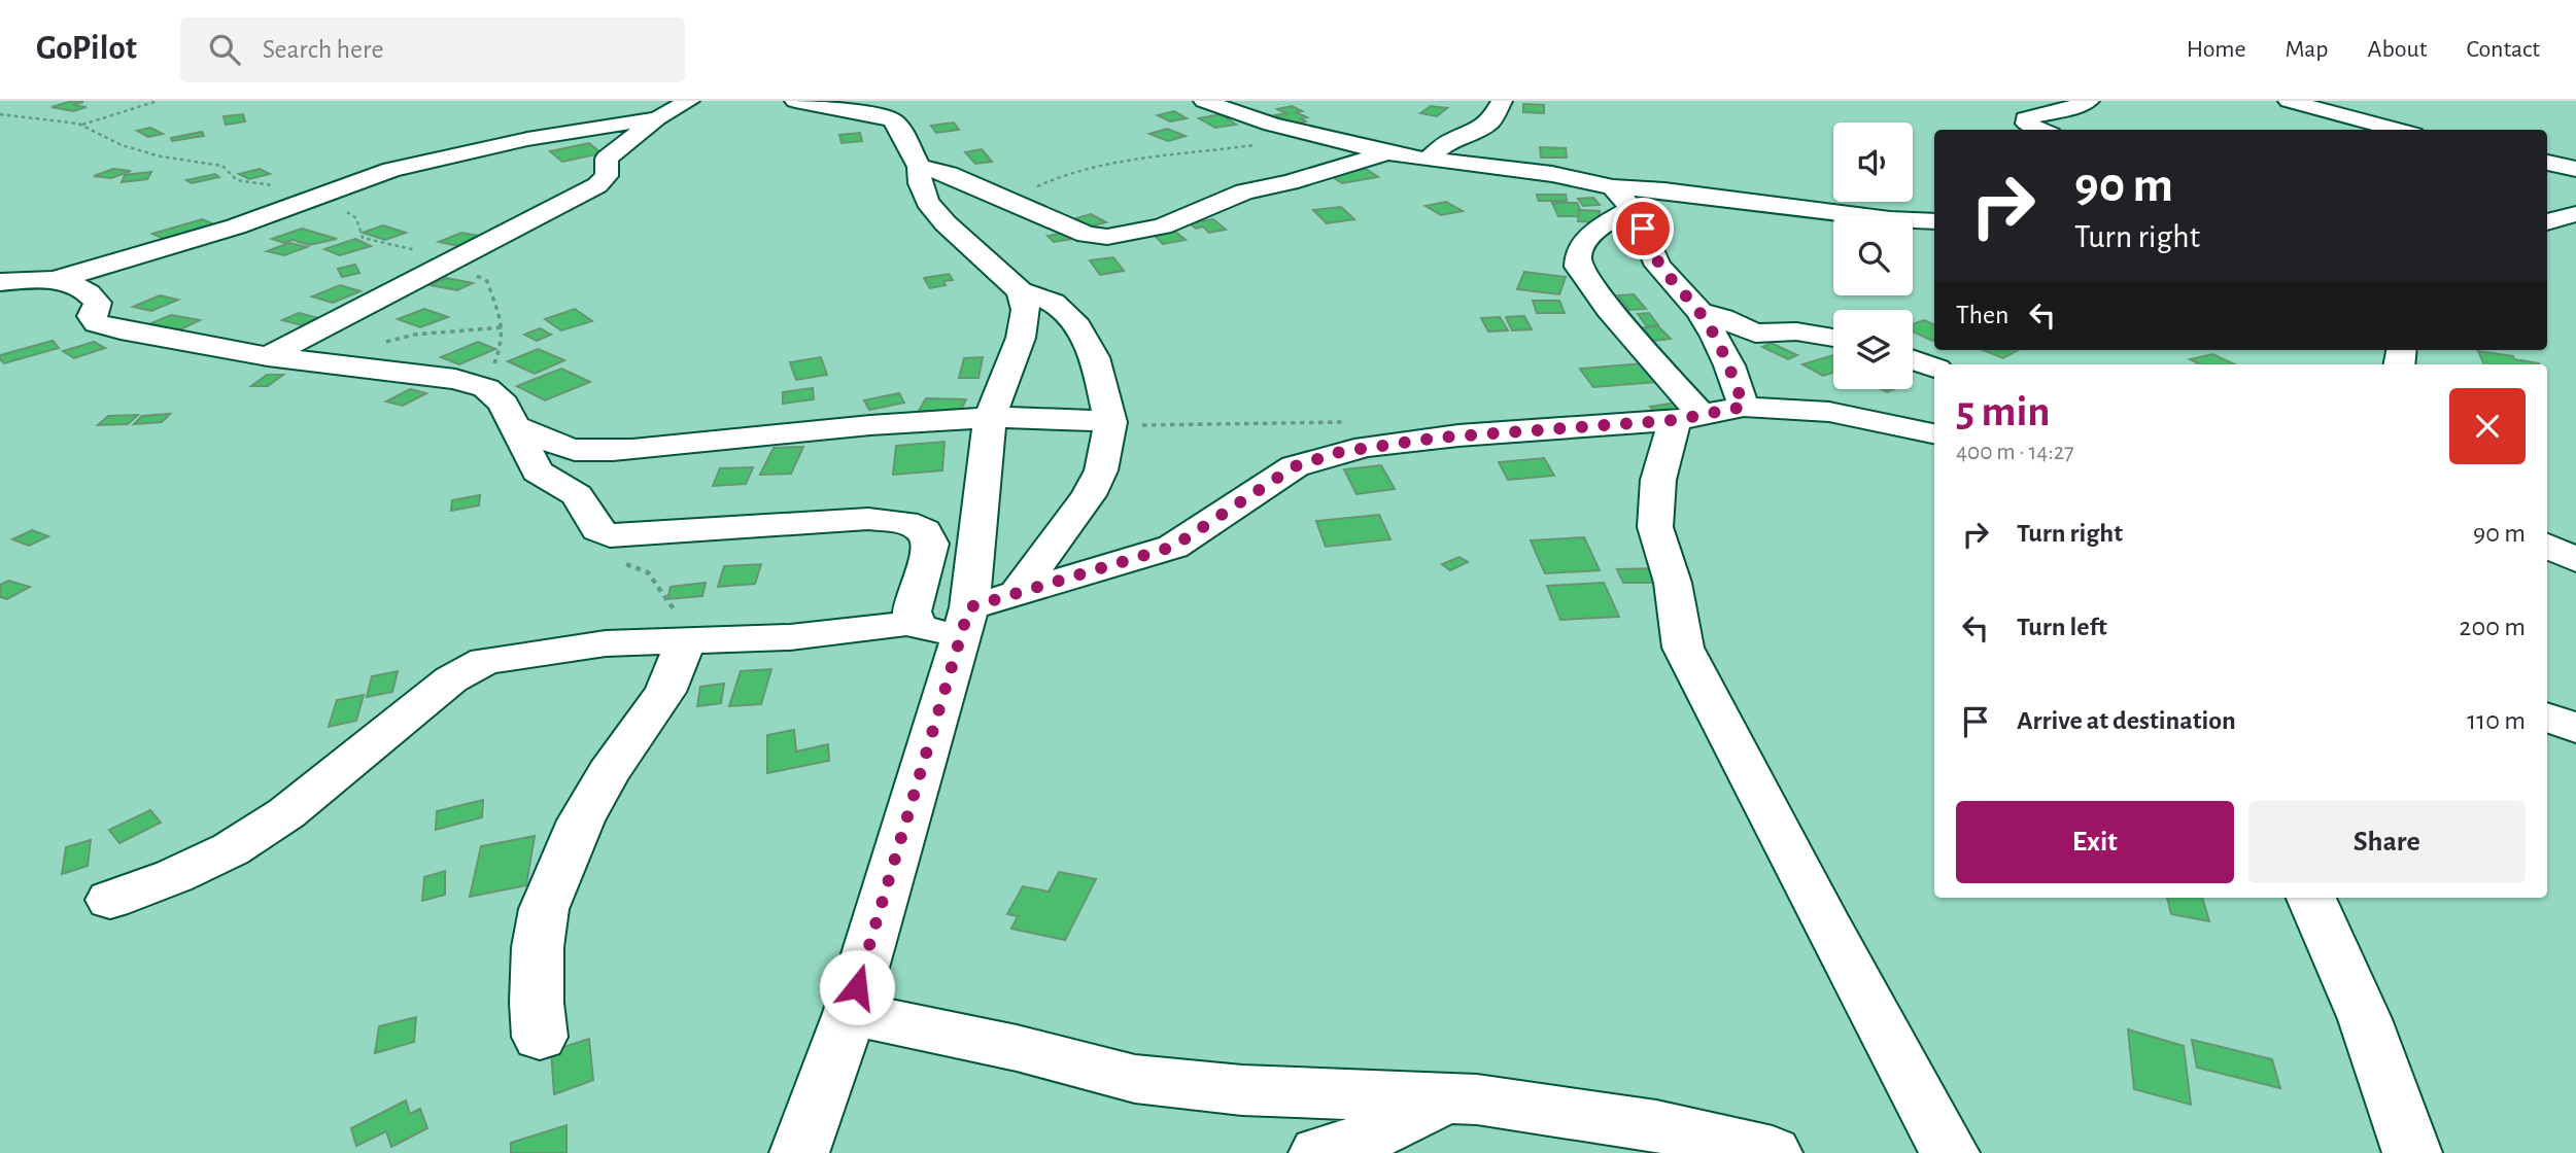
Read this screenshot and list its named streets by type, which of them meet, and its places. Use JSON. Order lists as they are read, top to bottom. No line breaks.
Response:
{"page":{"header":"GoPilot","search":"Search here","nav":["Home","Map","About","Contact"],"turn":["90 m","Turn right"],"then":"Then","heading":["5 min","400 m · 14:27"],"list":[{"name":"Turn right","value":"90 m"},{"name":"Turn left","value":"200 m"},{"name":"Arrive at destination","value":"110 m"}],"buttons":["Exit","Share"]}}
